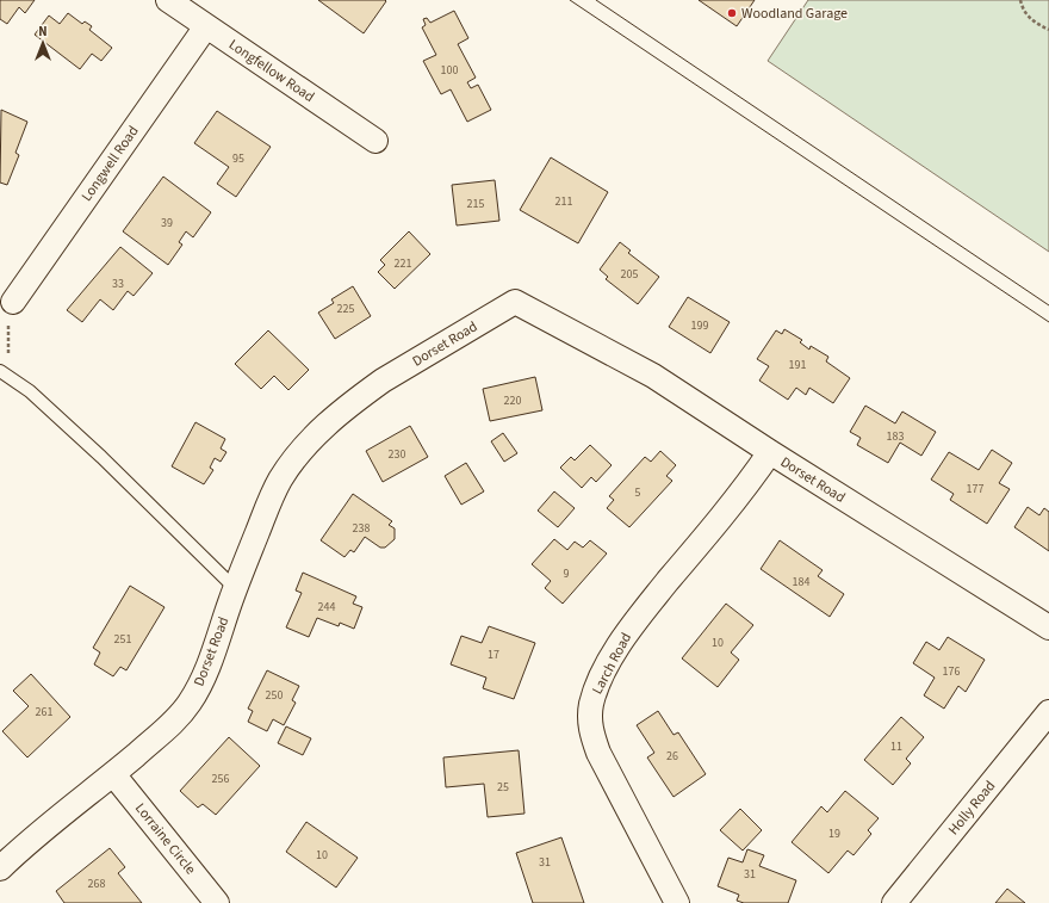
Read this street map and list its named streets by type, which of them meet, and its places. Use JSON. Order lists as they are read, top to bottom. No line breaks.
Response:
{"streets":{"street":["Longfellow Road","Longwell Road","Dorset Road","Larch Road","Holly Road","Lorraine Circle"]},"crossings":[["Longfellow Road","Longwell Road"],["Dorset Road","Larch Road"],["Dorset Road","Lorraine Circle"]],"places":["Woodland Garage"],"house_numbers":["100","95","211","215","39","221","205","33","225","199","191","220","183","230","177","5","238","9","184","244","251","10","17","176","250","261","11","26","256","25","19","10","31","31","268"],"north":"top"}
